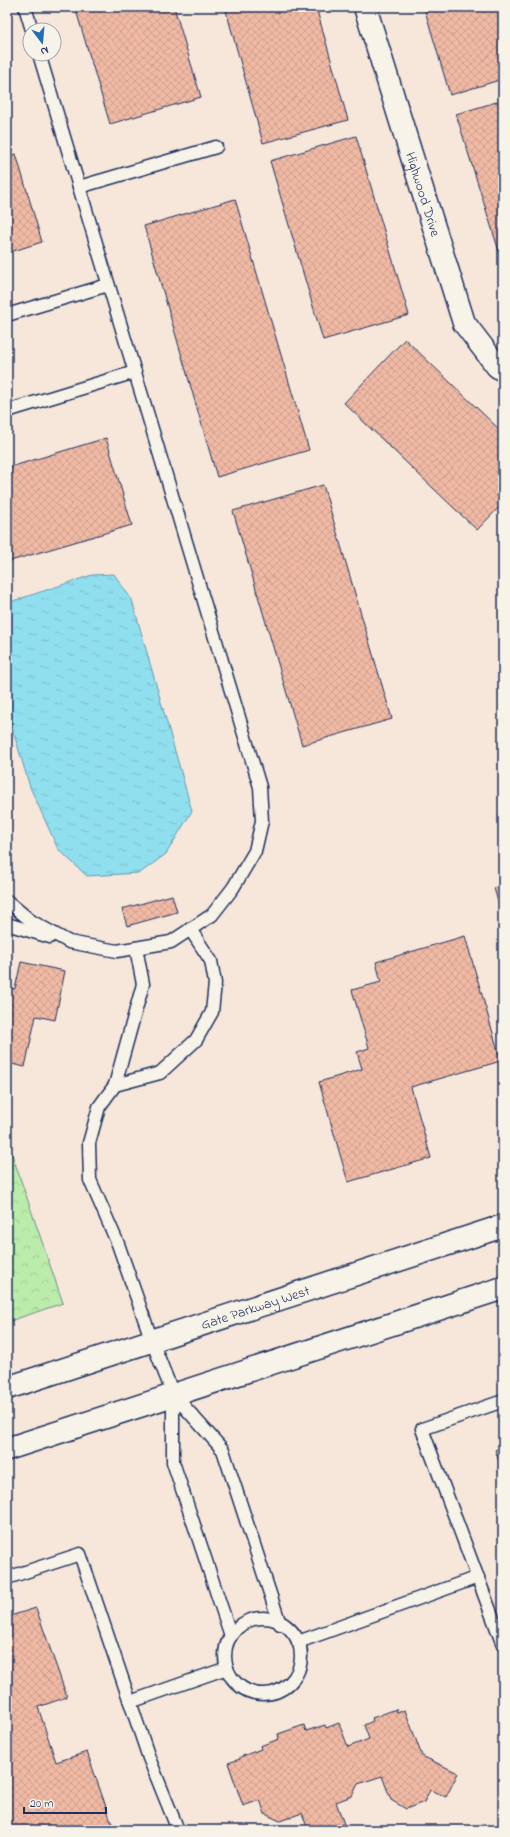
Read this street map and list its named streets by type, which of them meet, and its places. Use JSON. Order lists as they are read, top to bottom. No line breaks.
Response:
{"streets":{"main road":["Highwood Drive","Gate Parkway West"]},"scale_bar":"20 m","north":"bottom"}
